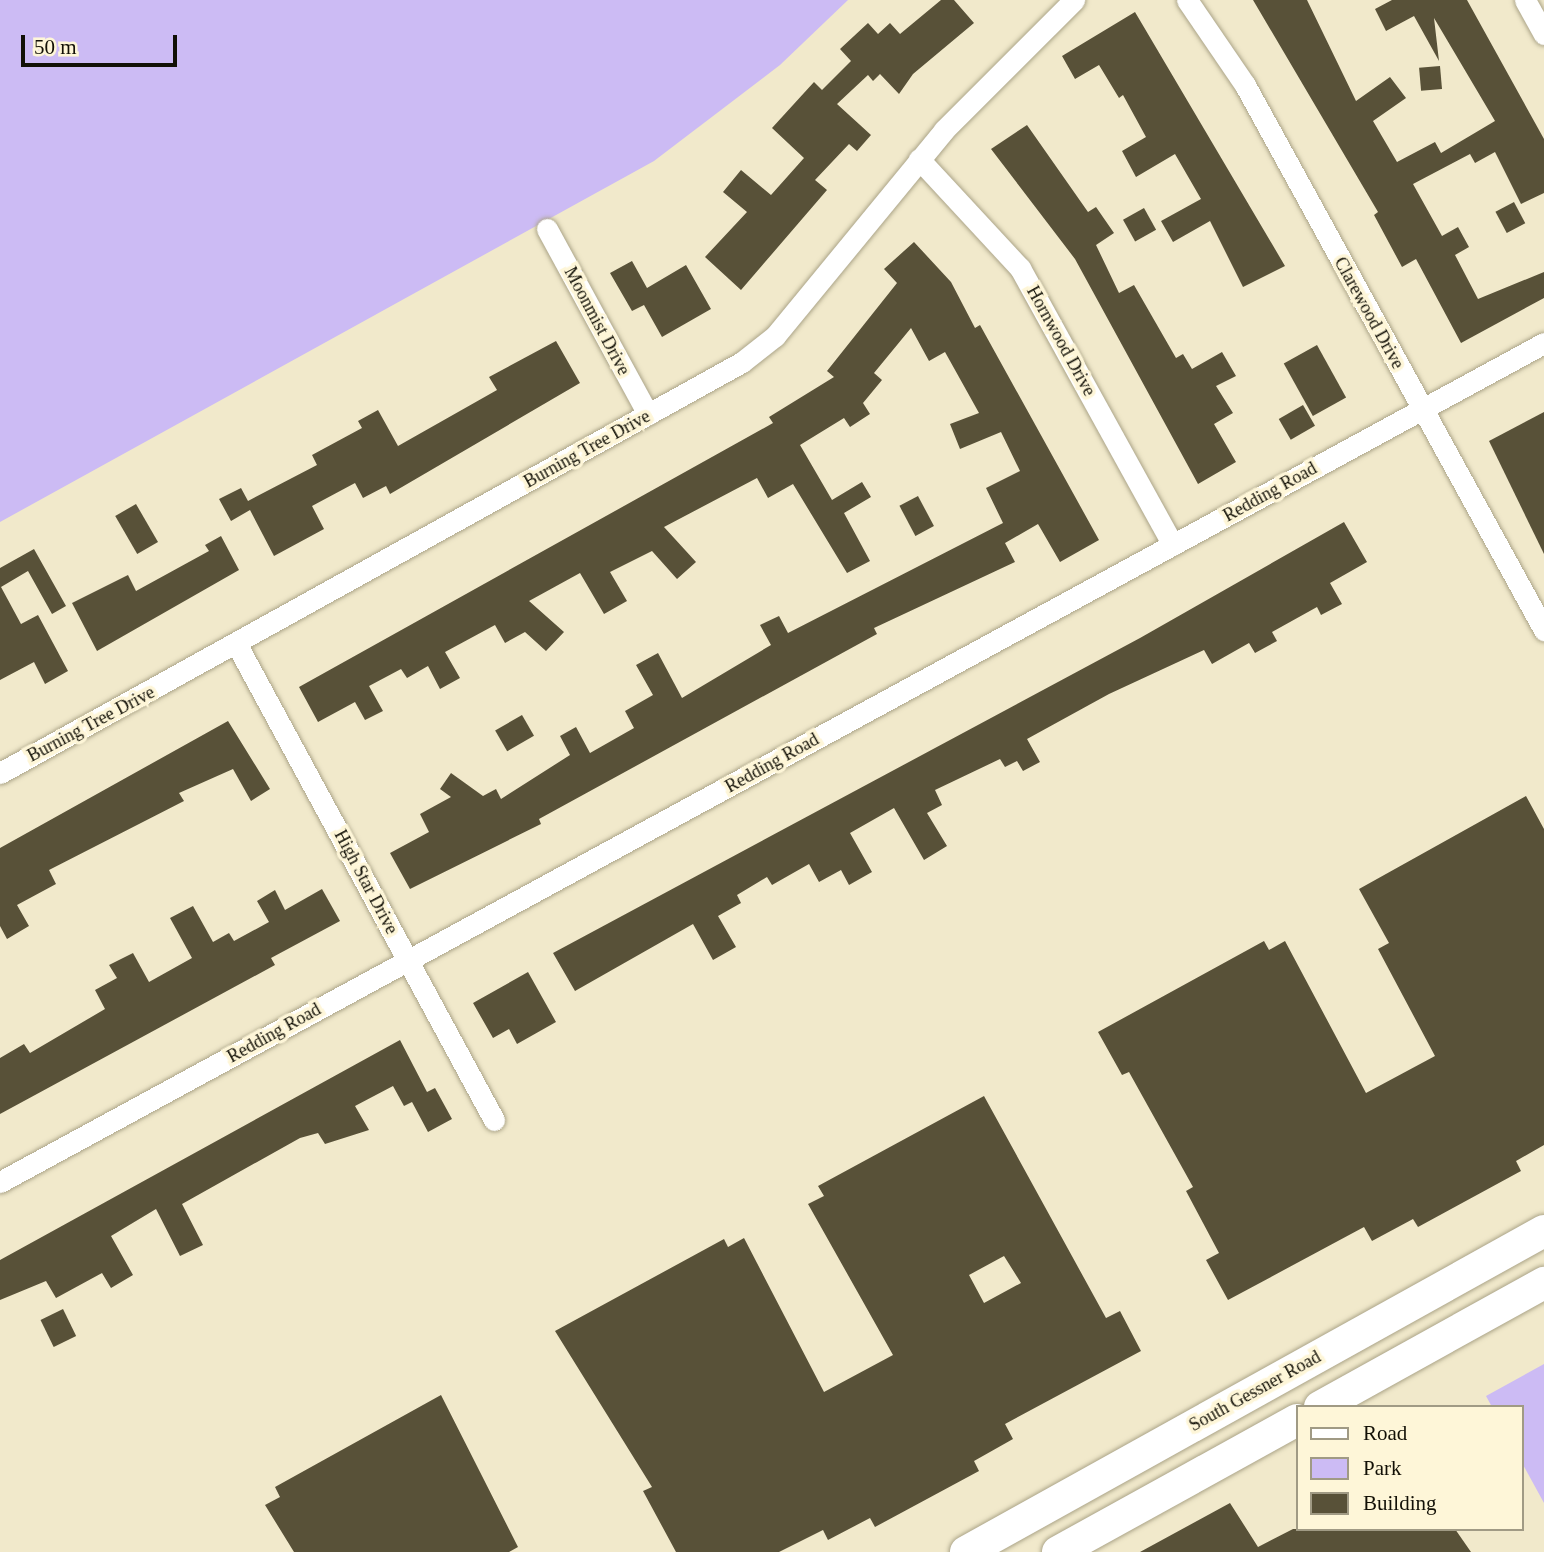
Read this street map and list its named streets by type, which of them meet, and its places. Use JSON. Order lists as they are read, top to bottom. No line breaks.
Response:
{"streets":{"main road":["South Gessner Road"],"street":["Clarewood Drive","Moonmist Drive","Hornwood Drive","Burning Tree Drive","Redding Road","High Star Drive"]},"crossings":[["Clarewood Drive","Redding Road"],["Moonmist Drive","Burning Tree Drive"],["Hornwood Drive","Burning Tree Drive"],["Hornwood Drive","Redding Road"],["Burning Tree Drive","High Star Drive"],["Redding Road","High Star Drive"]],"legend":["Road","Park","Building"],"scale_bar":"50 m"}
